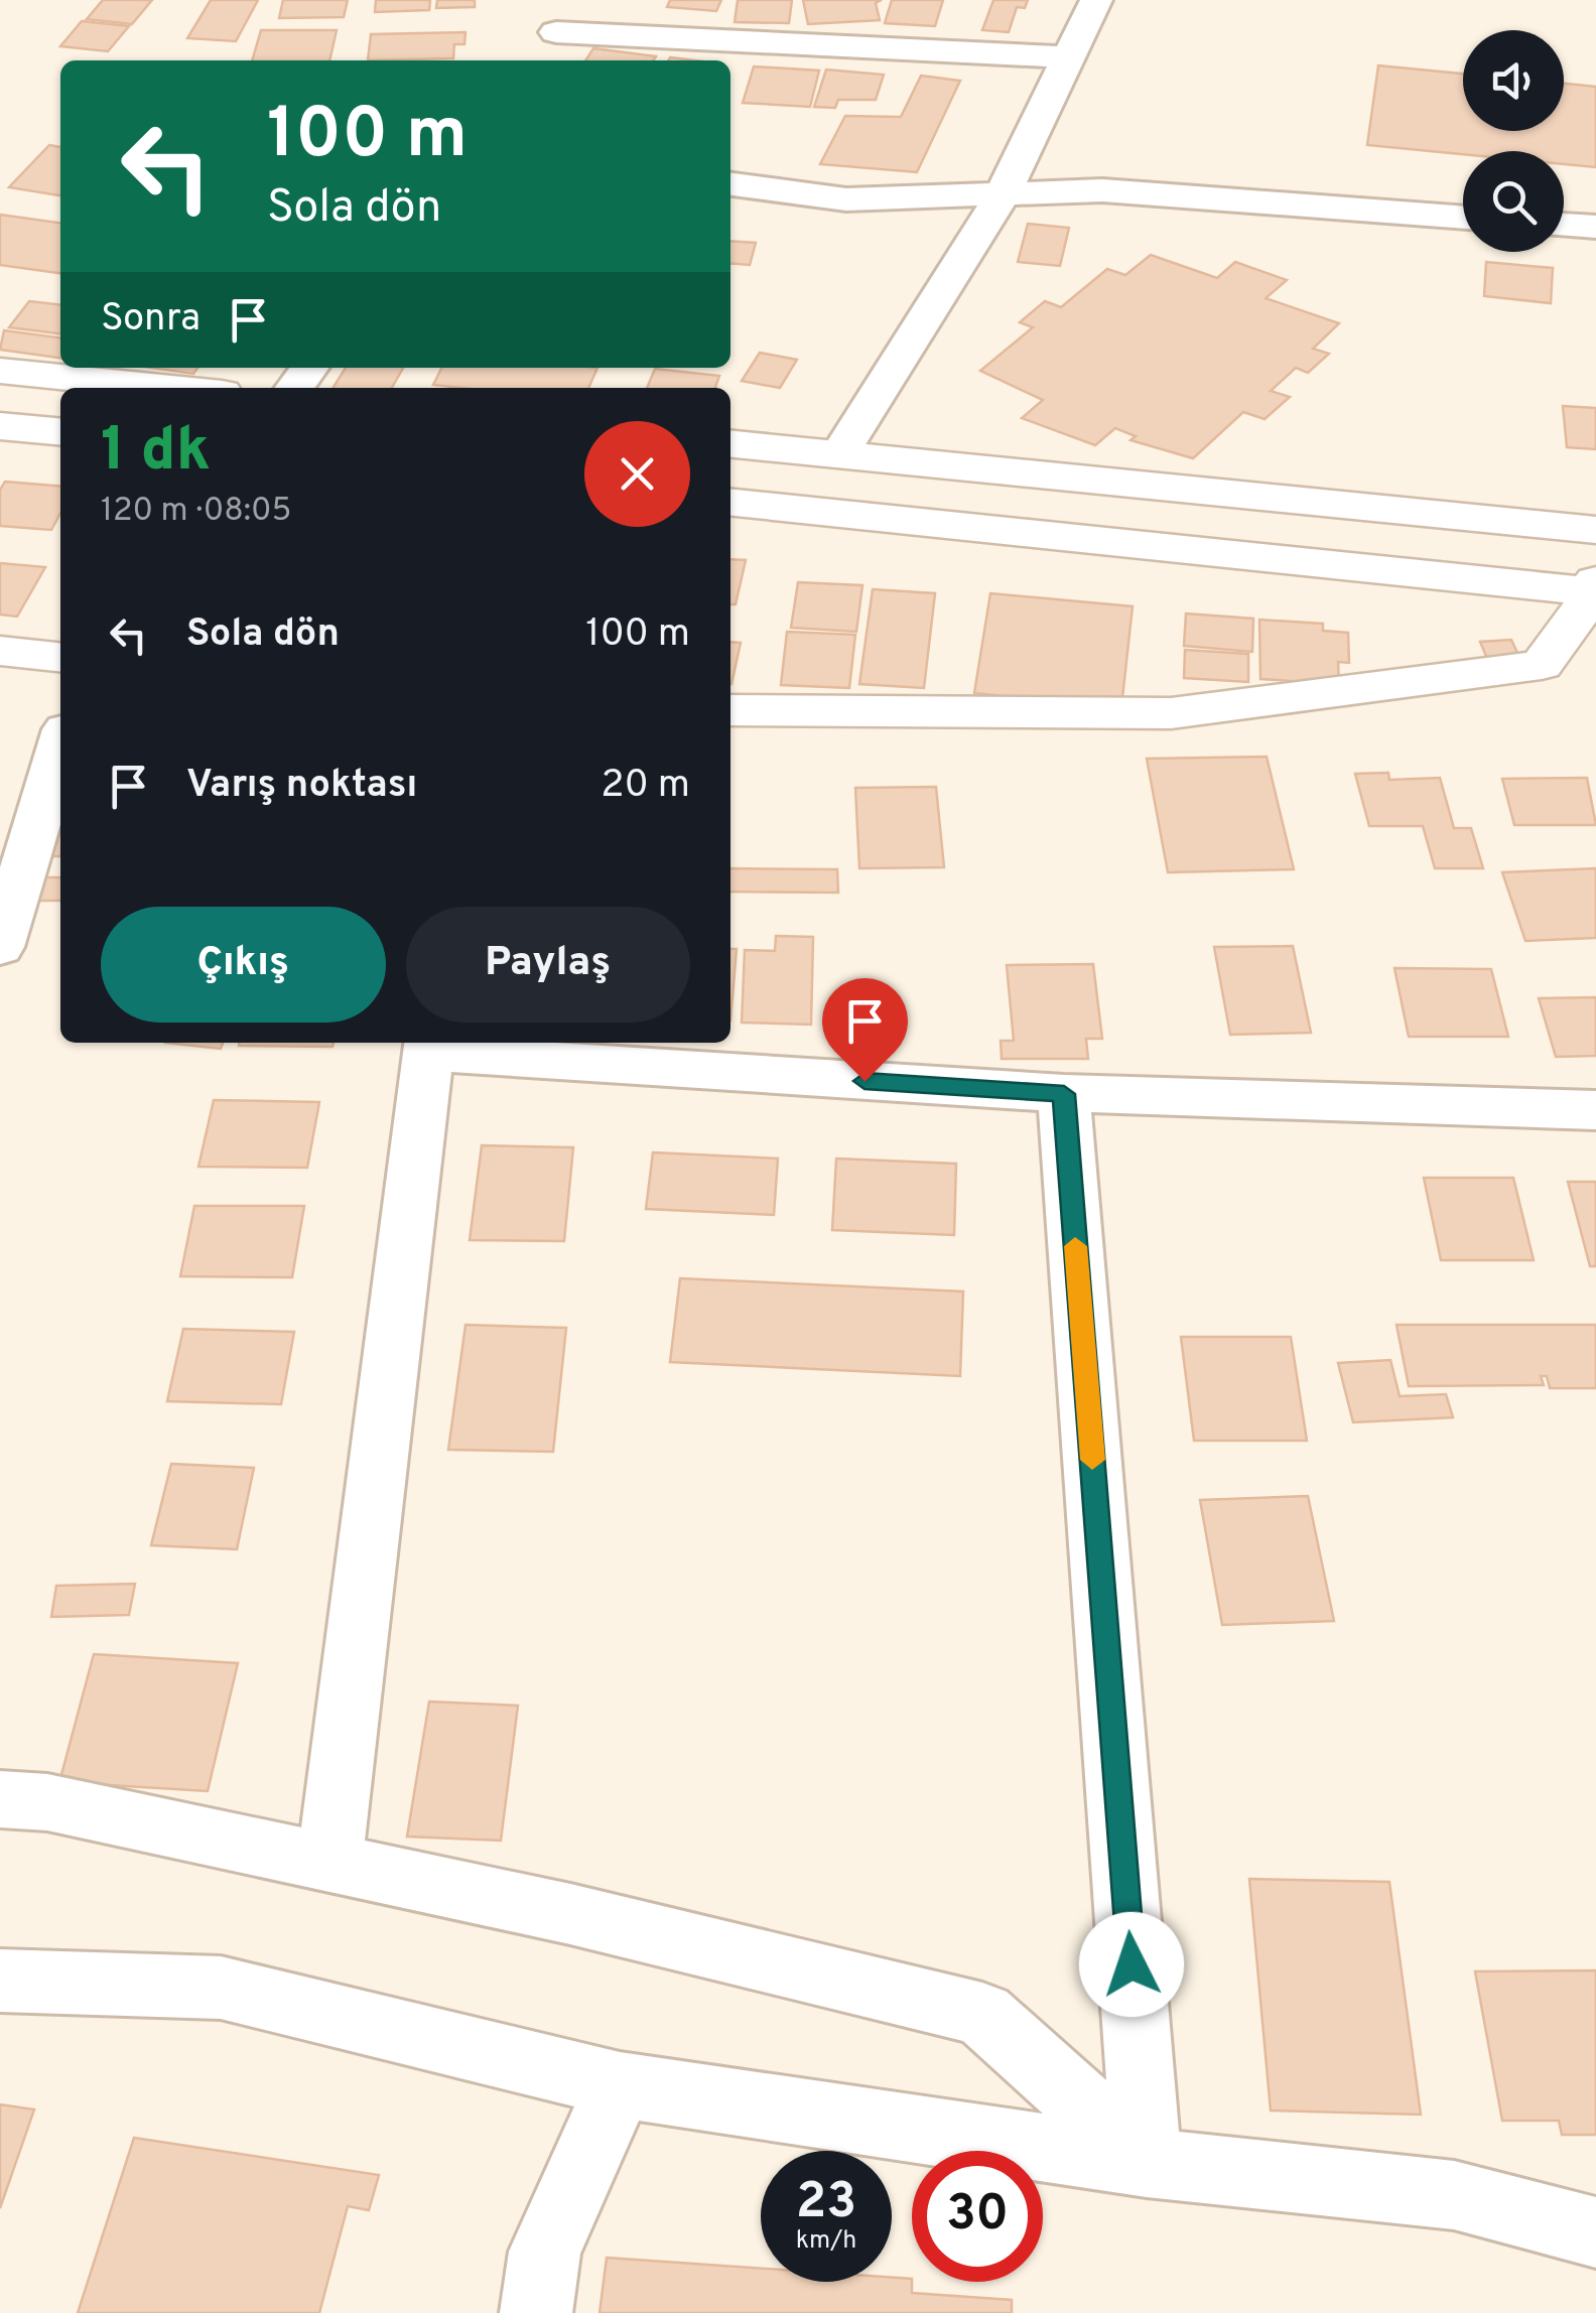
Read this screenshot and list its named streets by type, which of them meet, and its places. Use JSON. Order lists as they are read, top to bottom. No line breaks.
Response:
{"page":{"turn":["100 m","Sola dön"],"then":"Sonra","heading":["1 dk","120 m · 08:05"],"list":[{"name":"Sola dön","value":"100 m"},{"name":"Varış noktası","value":"20 m"}],"buttons":["Çıkış","Paylaş"],"speed":"23 km/h","limit":"30"}}
